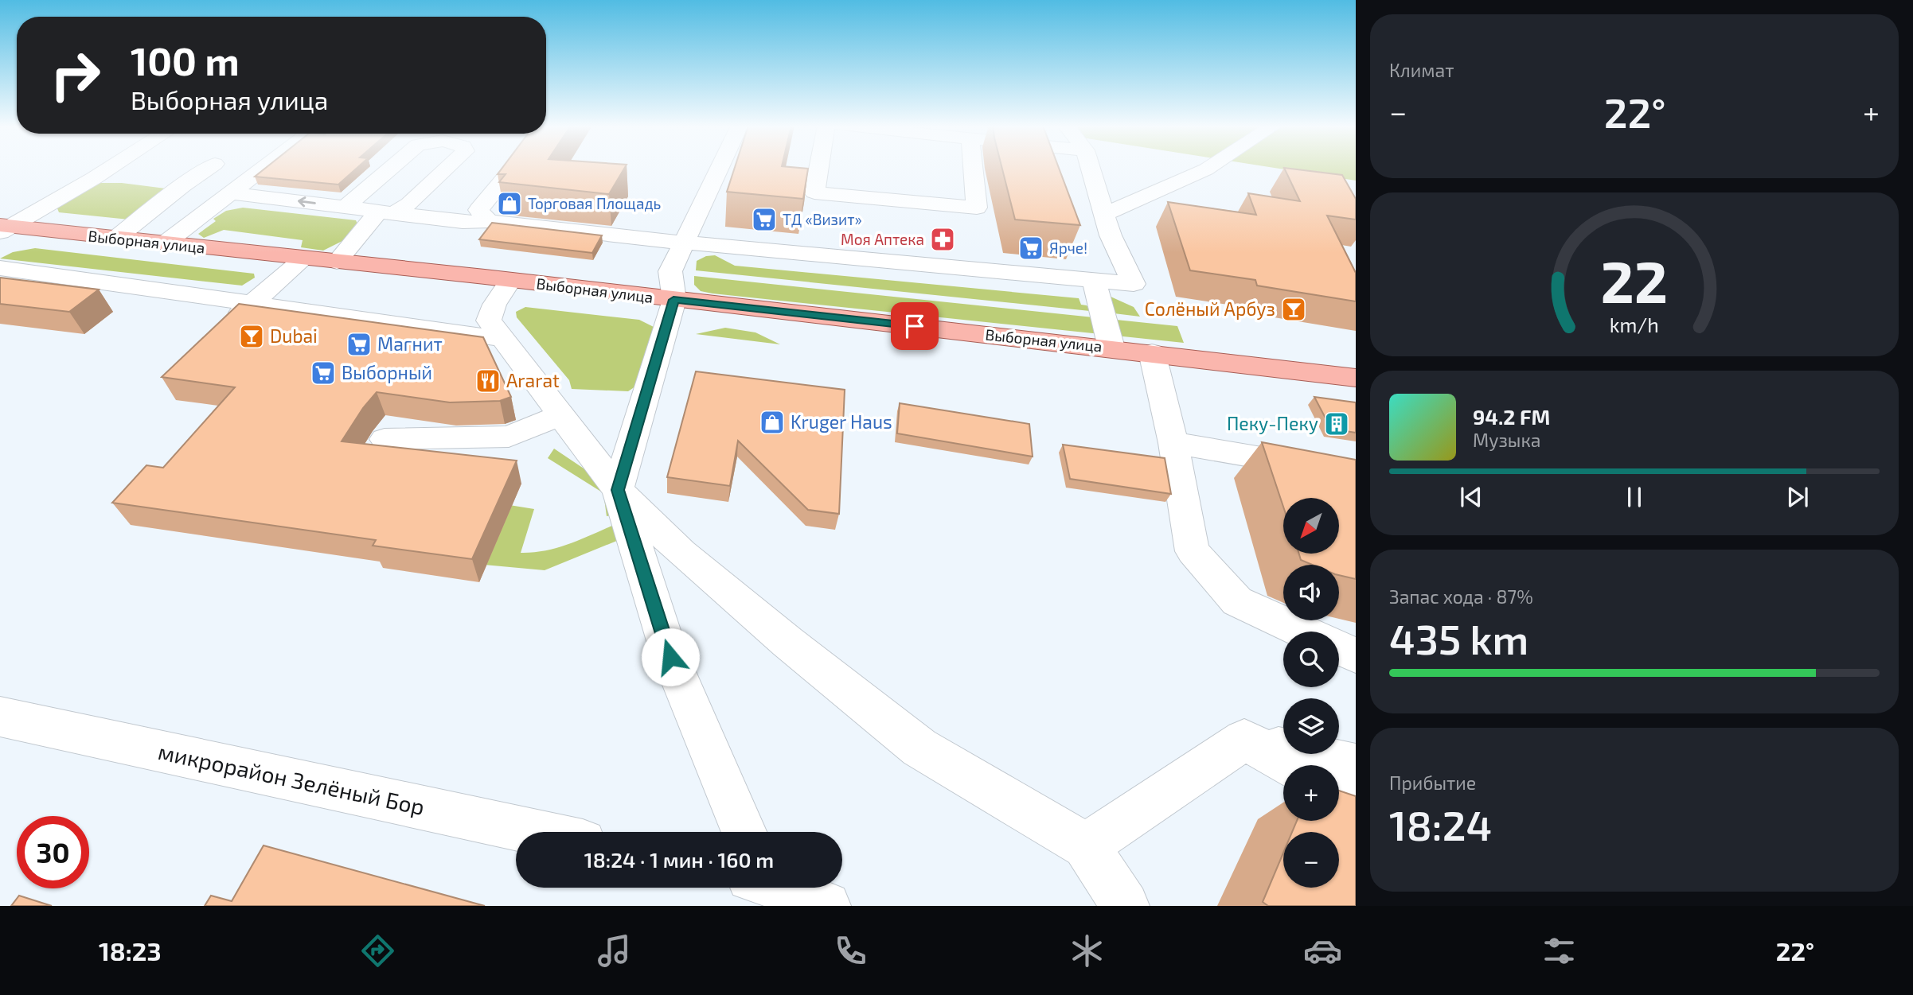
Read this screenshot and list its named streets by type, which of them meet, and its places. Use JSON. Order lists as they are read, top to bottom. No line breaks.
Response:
{"streets":{"main road":["Выборная улица"],"street":["микрорайон Зелёный Бор"]},"places":{"shop":["Торговая Площадь","Kruger Haus"],"supermarket":["ТД «Визит»","Ярче!","Магнит","Выборный"],"pharmacy":["Моя Аптека"],"bar":["Солёный Арбуз","Dubai"],"restaurant":["Ararat"],"building":["Пеку-Пеку"]},"north":"bottom left","page":{"tile":["Климат",["Запас хода · 87%","435 km"],["Прибытие","18:24"]],"turn":["100 m","Выборная улица"],"heat":["−","22°","+"],"song":["94.2 FM","Музыка"],"map_buttons":["+","−"],"limit":"30","trip":"18:24 · 1 мин · 160 m","tabs":["18:23","22°"],"gauge":["22","km/h"]}}
